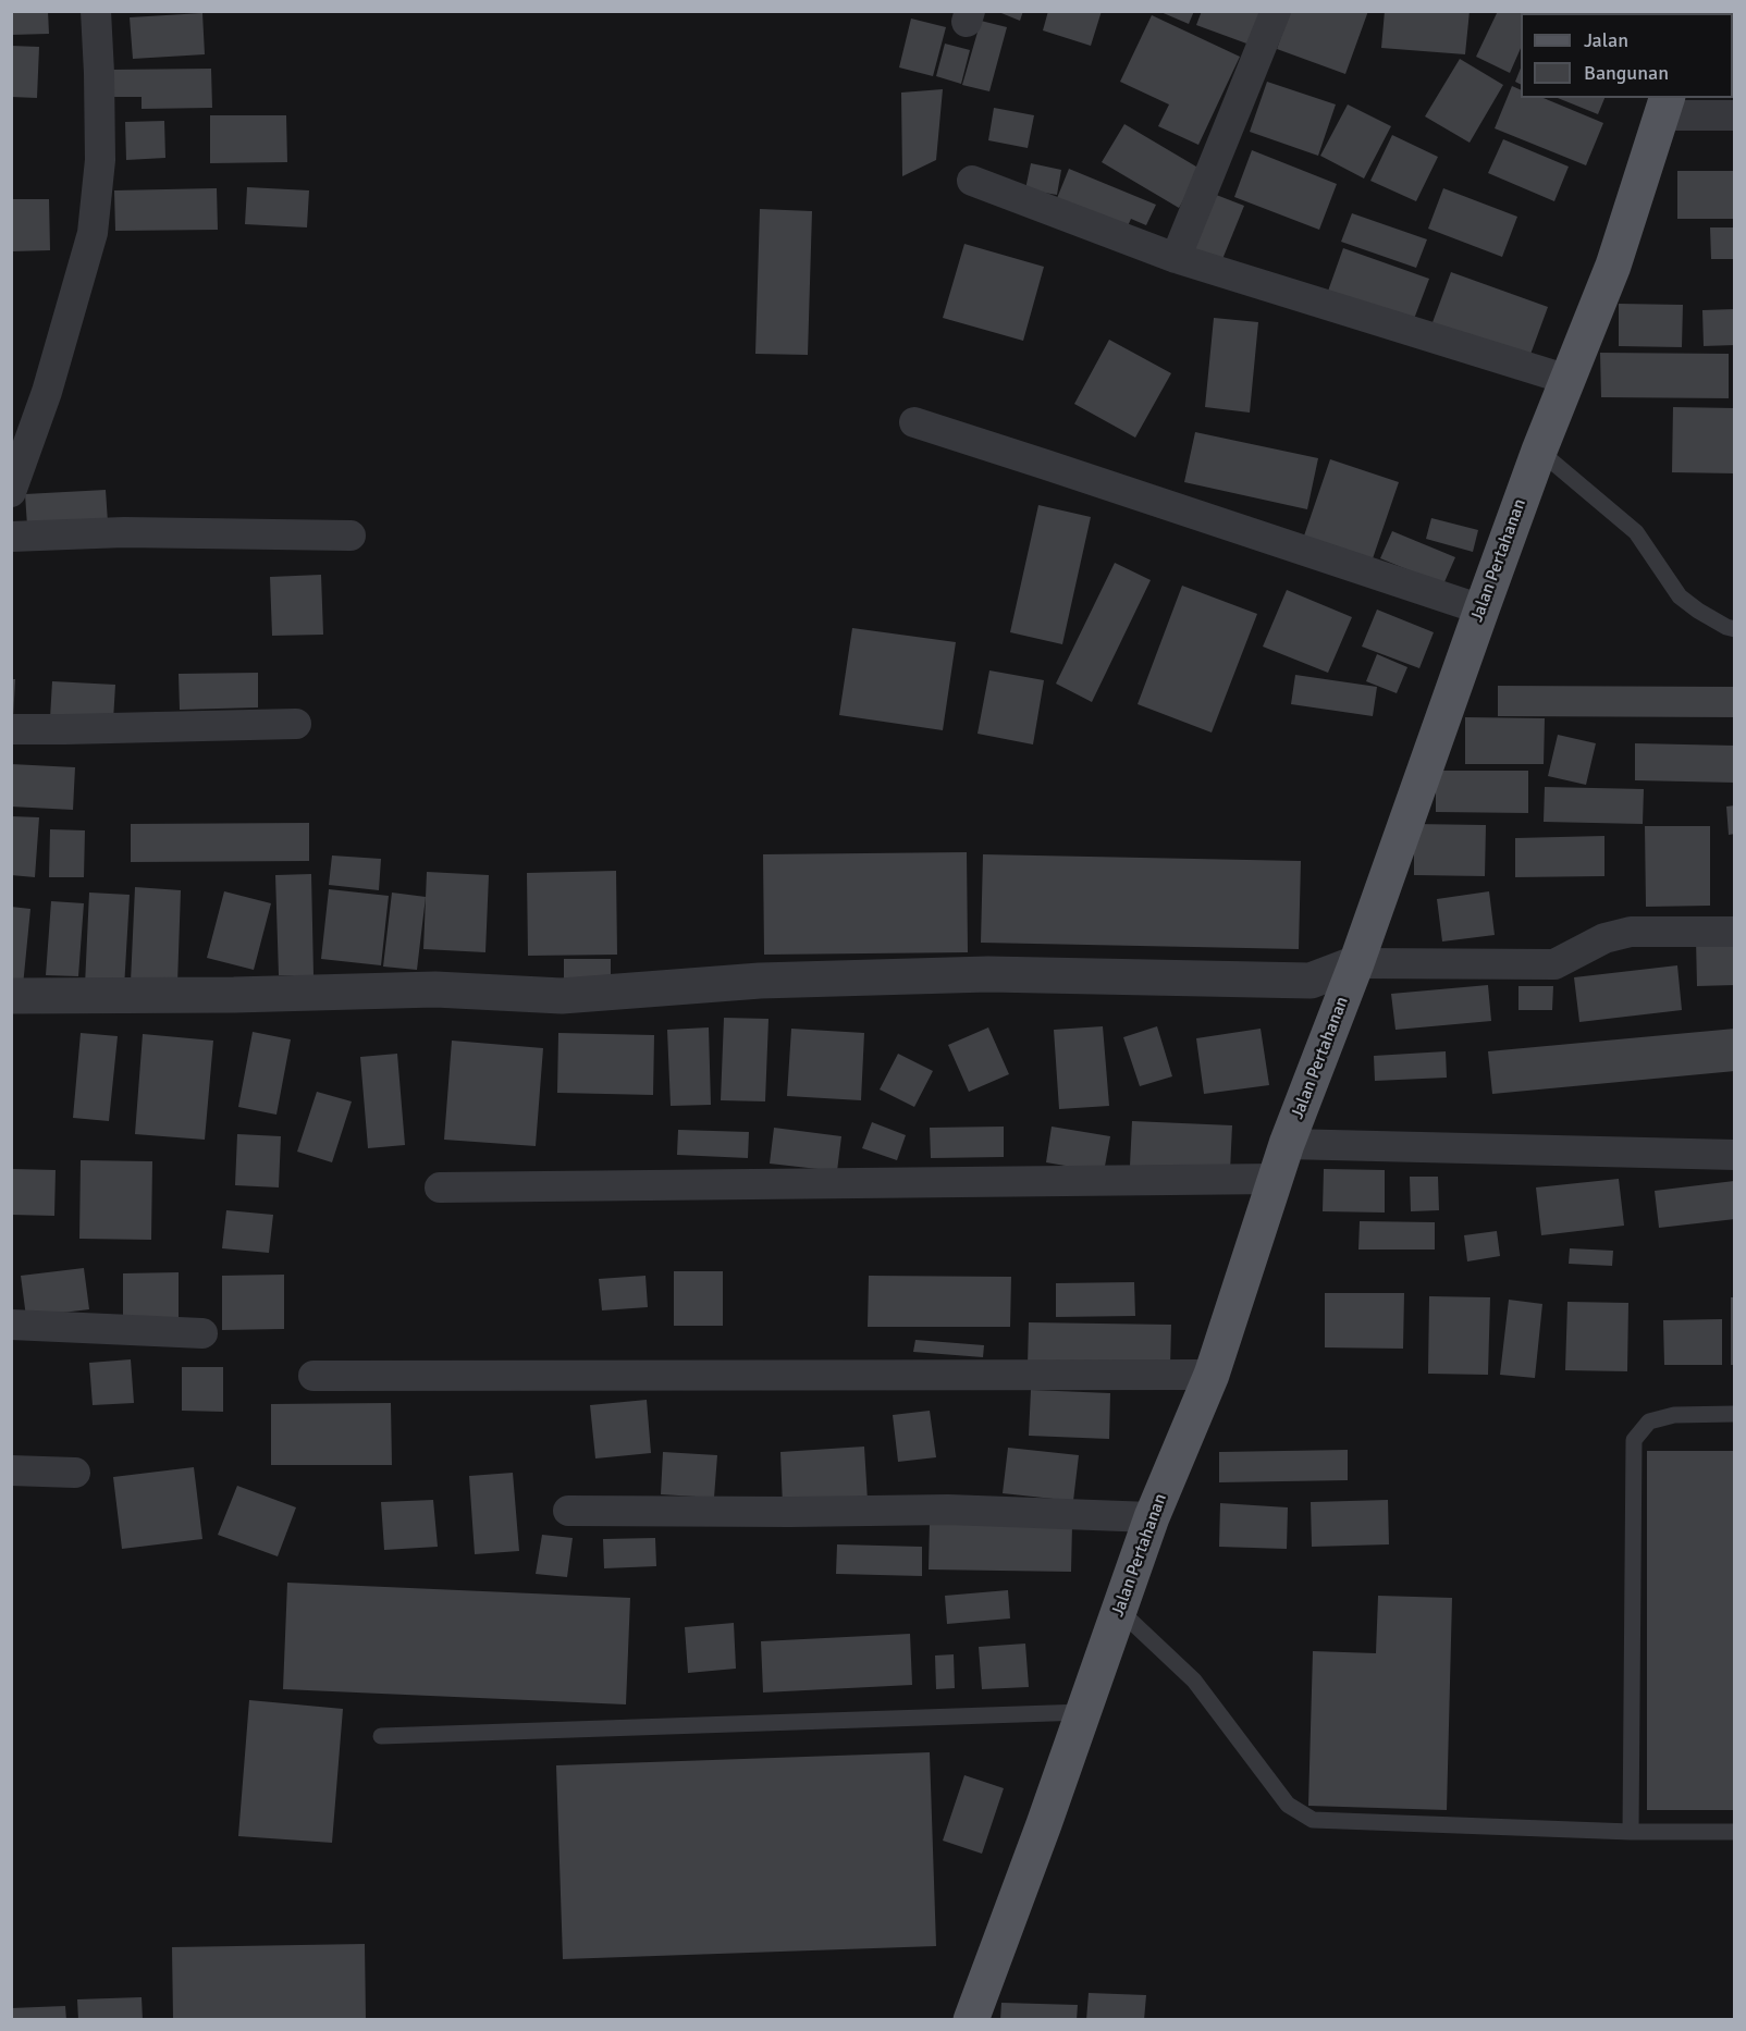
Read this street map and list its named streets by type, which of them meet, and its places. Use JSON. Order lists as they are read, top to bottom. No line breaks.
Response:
{"streets":{"main road":["Jalan Pertahanan"]},"legend":["Jalan","Bangunan"]}
